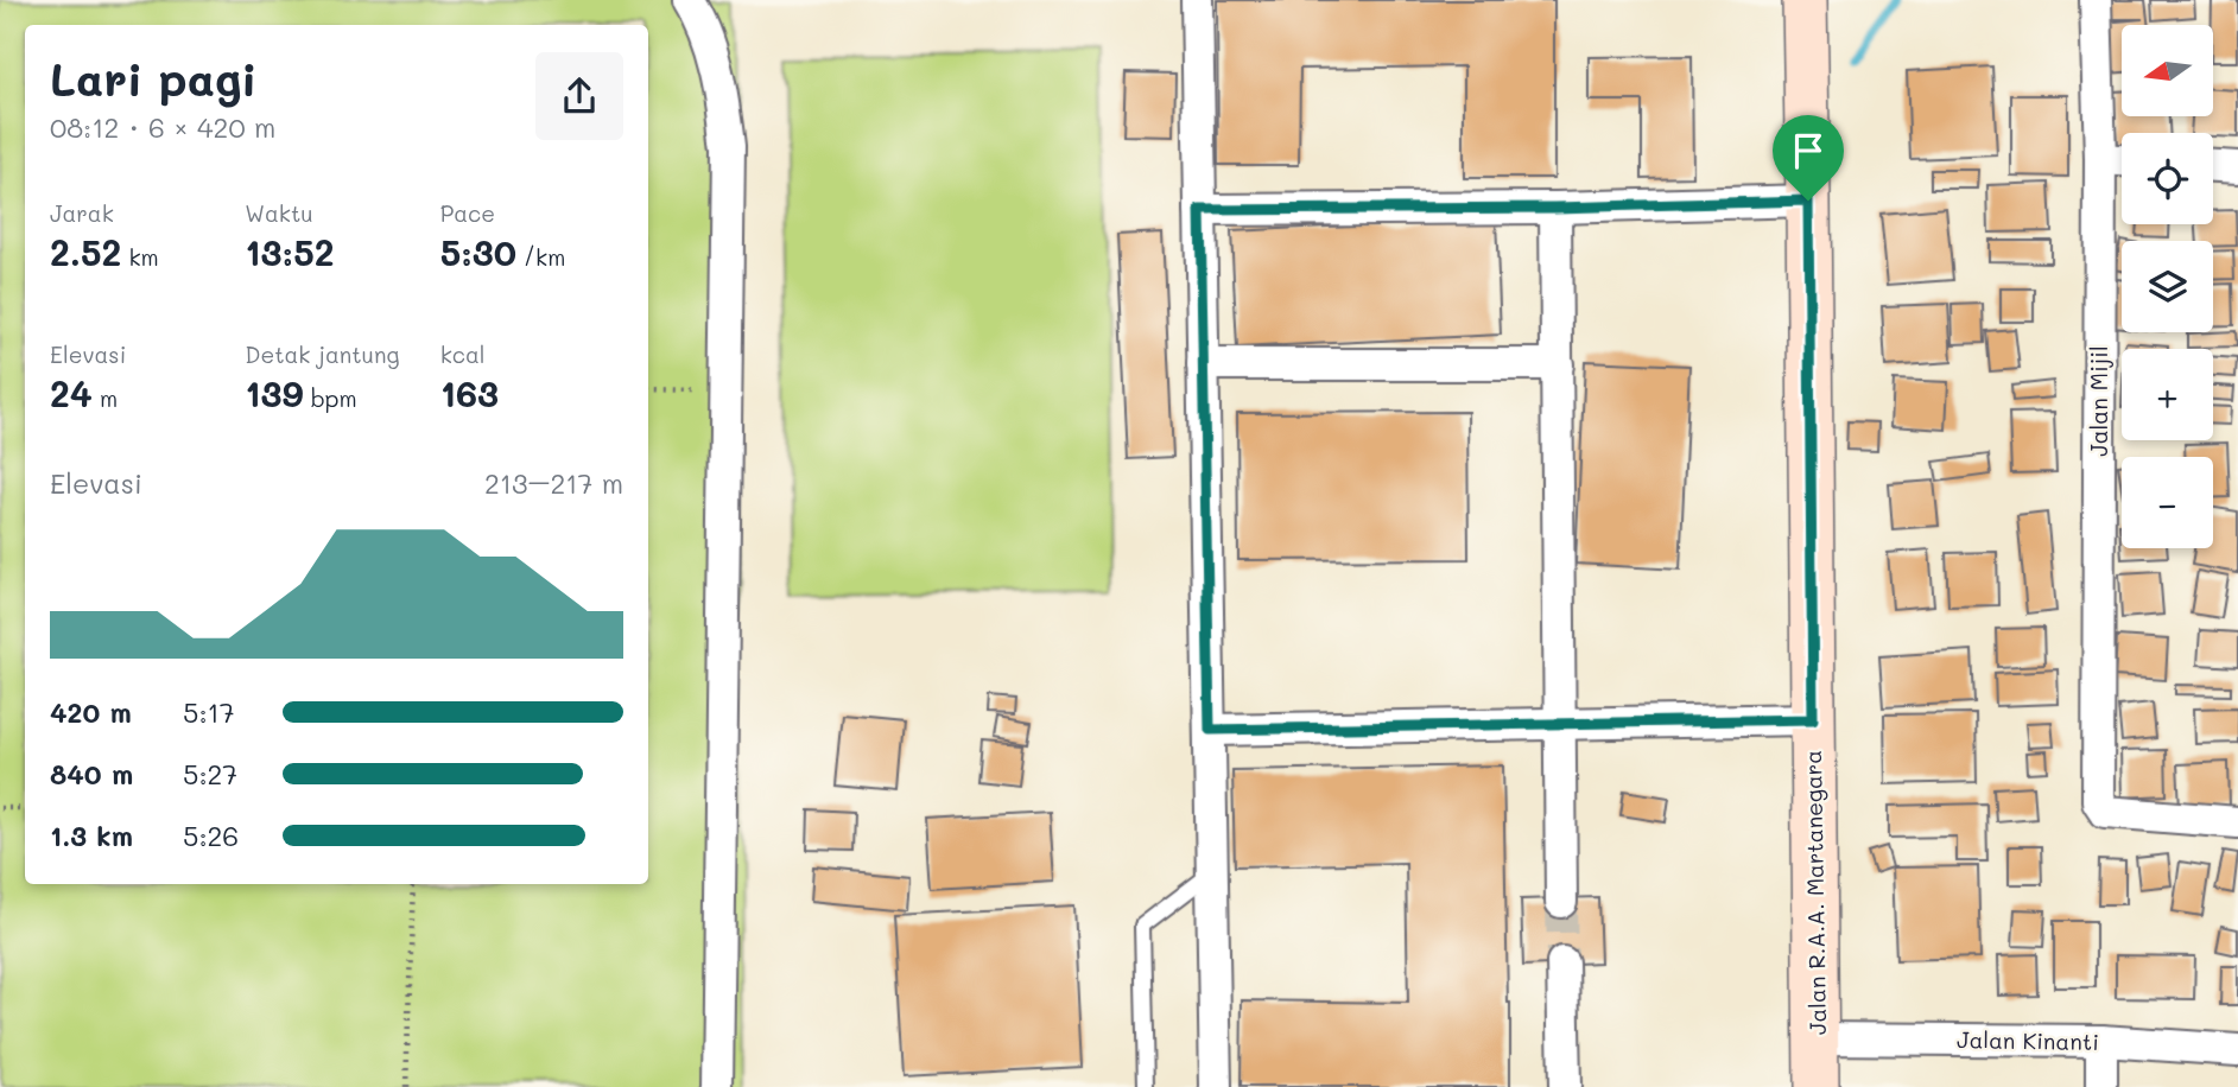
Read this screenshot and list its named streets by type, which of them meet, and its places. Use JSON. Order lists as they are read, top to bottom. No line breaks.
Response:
{"streets":{"main road":["Jalan R.A.A. Martanegara"],"street":["Jalan Mijil","Jalan Kinanti"]},"crossings":[["Jalan R.A.A. Martanegara","Jalan Kinanti"]],"north":"left","page":{"map_buttons":["+","−"],"heading":["Lari pagi","08:12 · 6 × 420 m"],"stats":[["Jarak","2.52 km"],["Waktu","13:52"],["Pace","5:30 /km"],["Elevasi","24 m"],["Detak jantung","139 bpm"],["kcal","163"]],"chart":["Elevasi","213–217 m"],"list":[{"name":"420 m","note":"5:17"},{"name":"840 m","note":"5:27"},{"name":"1.3 km","note":"5:26"}]}}
